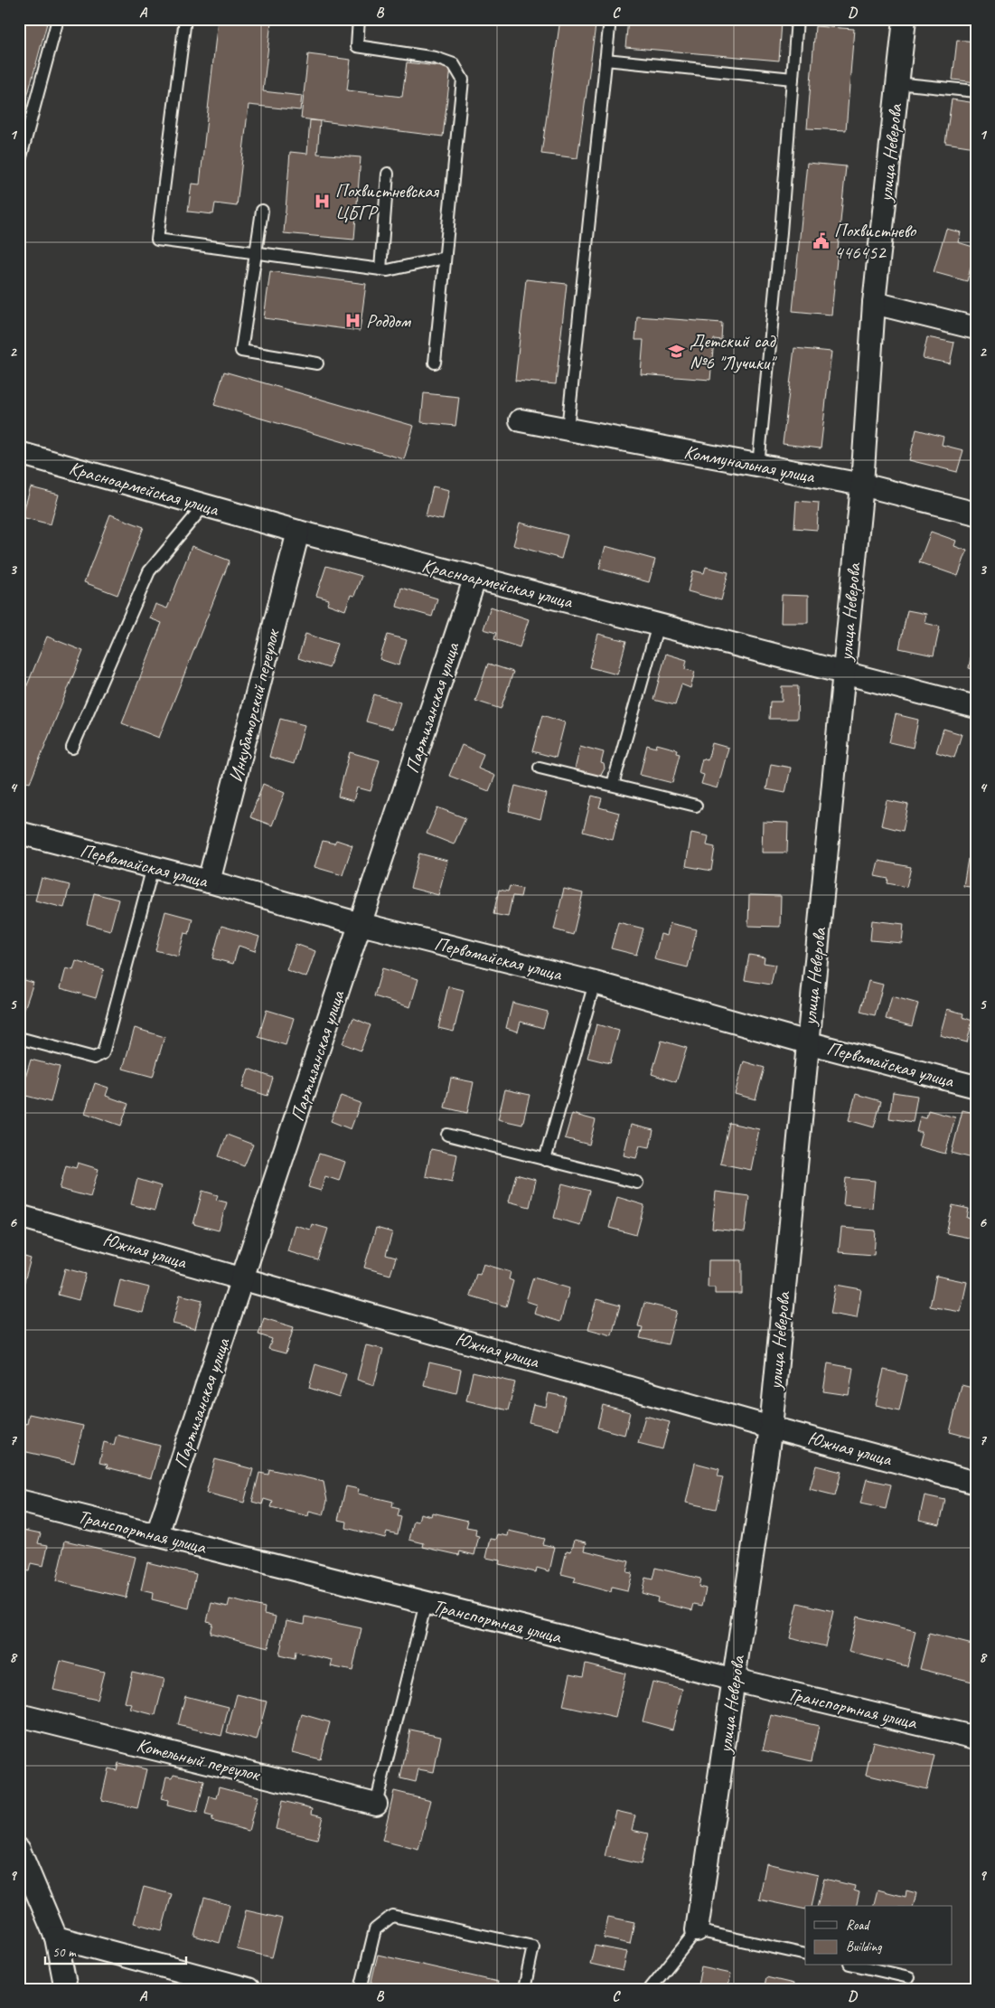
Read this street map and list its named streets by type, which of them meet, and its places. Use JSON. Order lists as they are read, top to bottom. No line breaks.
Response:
{"streets":{"street":["улица Неверова","Коммунальная улица","Красноармейская улица","Инкубаторский переулок","Партизанская улица","Первомайская улица","Южная улица","Транспортная улица","Котельный переулок"]},"crossings":[["улица Неверова","Коммунальная улица"],["улица Неверова","Красноармейская улица"],["улица Неверова","Первомайская улица"],["улица Неверова","Южная улица"],["улица Неверова","Транспортная улица"],["Красноармейская улица","Инкубаторский переулок"],["Красноармейская улица","Партизанская улица"],["Инкубаторский переулок","Первомайская улица"],["Партизанская улица","Первомайская улица"],["Партизанская улица","Южная улица"],["Партизанская улица","Транспортная улица"]],"places":{"hospital":["Похвистневская ЦБГР","Роддом"],"public building":["Похвистнево 446452"],"school or university":["Детский сад №6 \"Лучики\""]},"legend":["Road","Building"],"scale_bar":"50 m","grid":{"columns":["A","B","C","D"],"rows":["1","2","3","4","5","6","7","8","9"]}}
